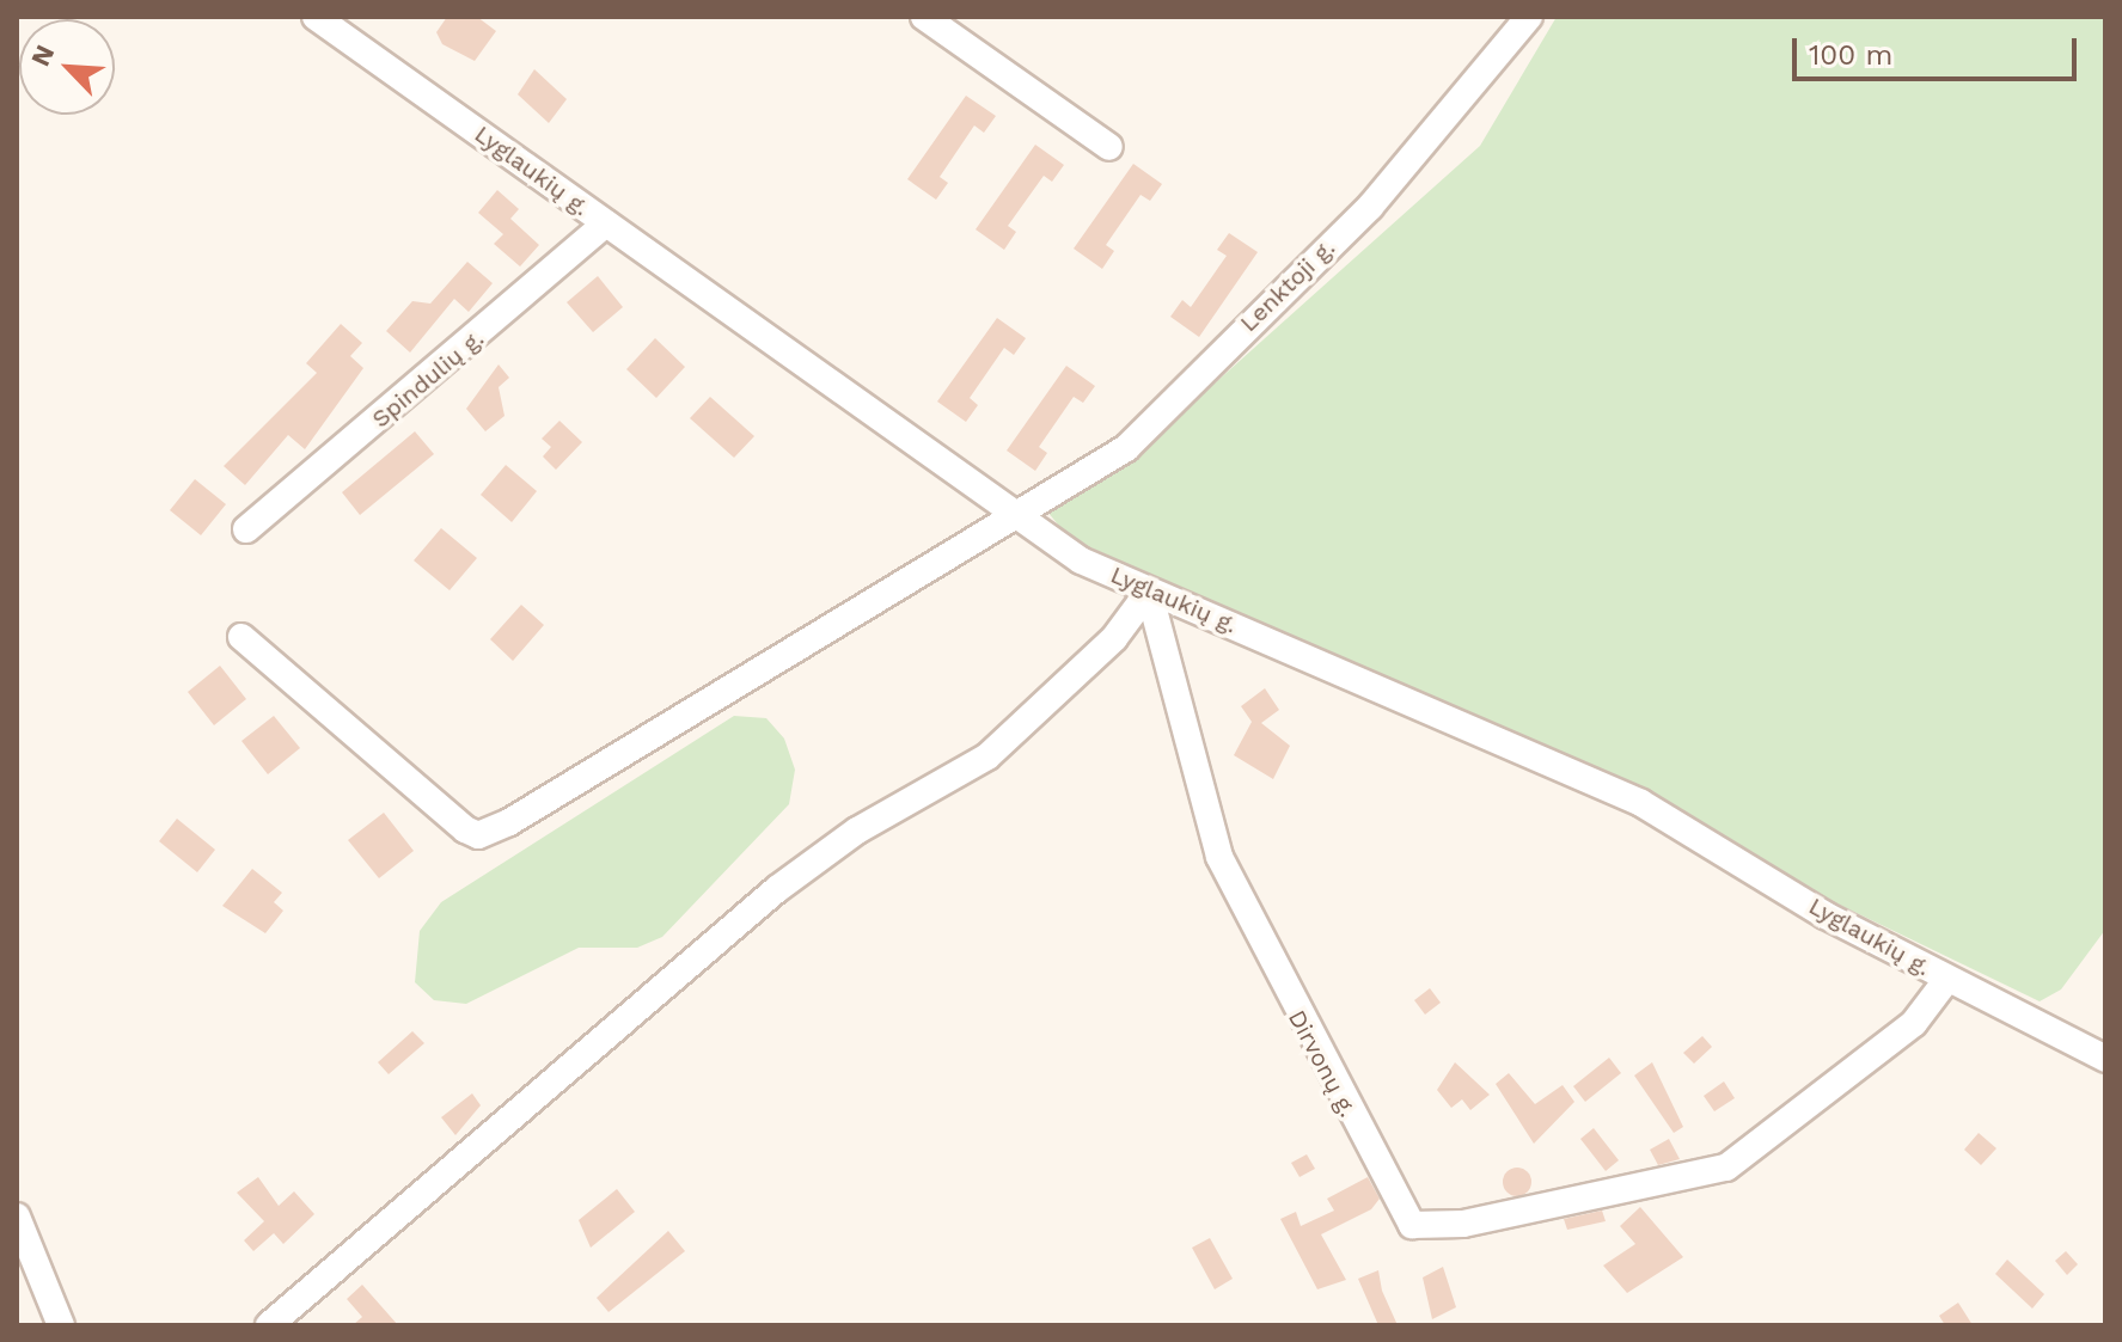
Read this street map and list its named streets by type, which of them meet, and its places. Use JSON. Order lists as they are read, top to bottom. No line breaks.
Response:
{"streets":{"street":["Lyglaukių g.","Lenktoji g.","Spindulių g.","Dirvonų g."]},"crossings":[["Lyglaukių g.","Lenktoji g."],["Lyglaukių g.","Spindulių g."],["Lyglaukių g.","Dirvonų g."]],"scale_bar":"100 m","north":"top left"}
